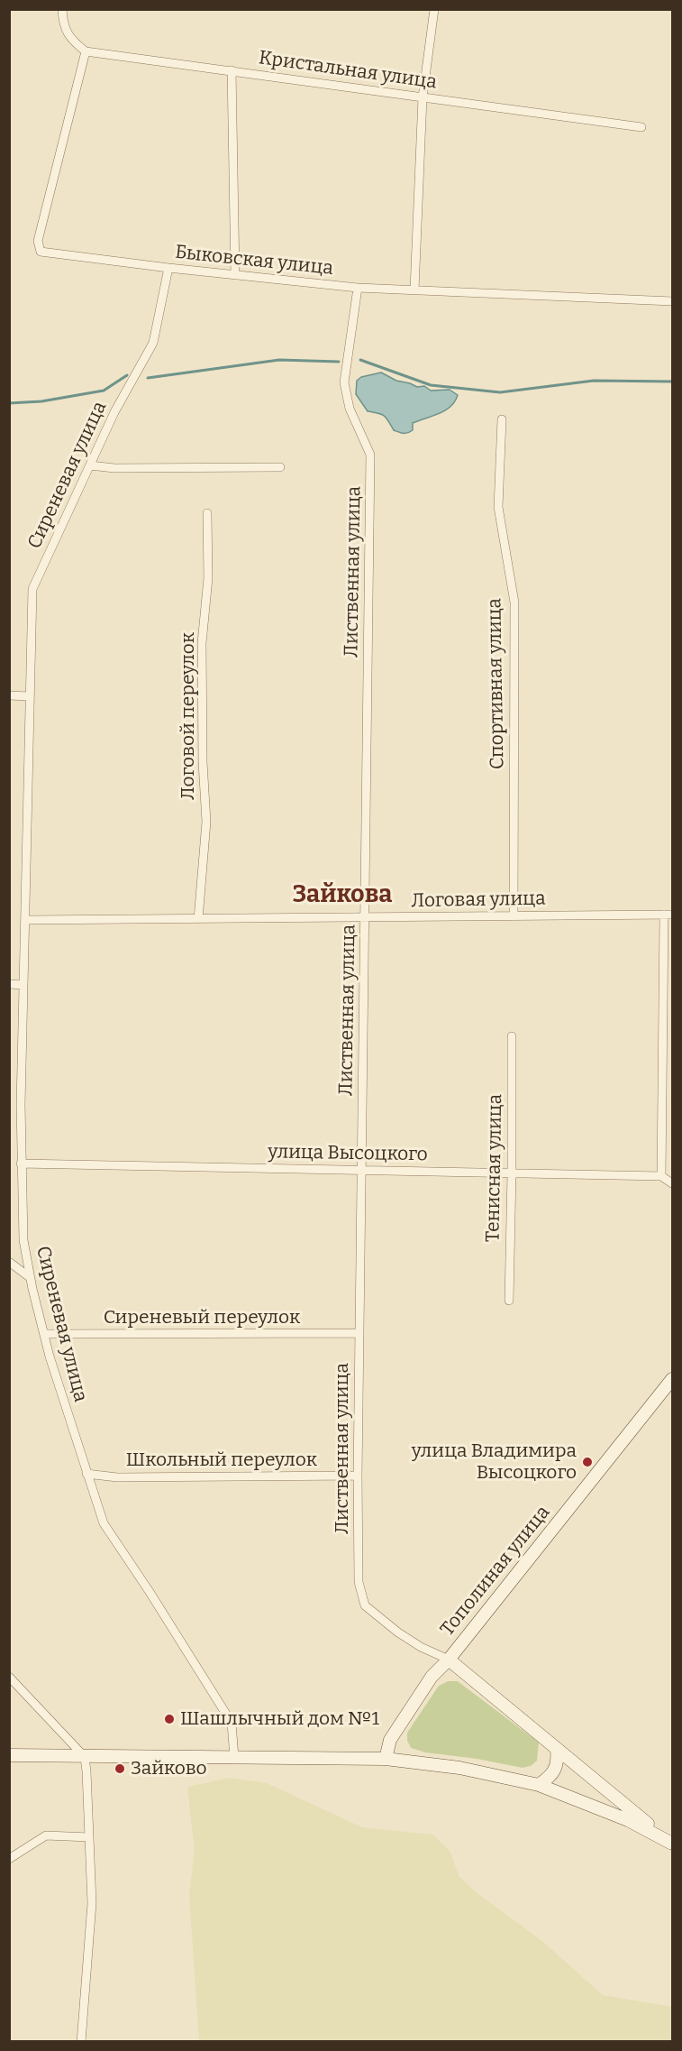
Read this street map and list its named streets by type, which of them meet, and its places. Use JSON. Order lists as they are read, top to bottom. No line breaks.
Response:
{"streets":{"main road":["Тополиная улица"],"street":["Кристальная улица","Быковская улица","Сиреневая улица","Лиственная улица","Спортивная улица","Логовой переулок","Логовая улица","улица Высоцкого","Тенисная улица","Сиреневый переулок","Школьный переулок"]},"crossings":[["Кристальная улица","Быковская улица"],["Быковская улица","Сиреневая улица"],["Быковская улица","Лиственная улица"],["Сиреневая улица","Логовая улица"],["Сиреневая улица","улица Высоцкого"],["Сиреневая улица","Сиреневый переулок"],["Сиреневая улица","Школьный переулок"],["Лиственная улица","Логовая улица"],["Лиственная улица","улица Высоцкого"],["Лиственная улица","Сиреневый переулок"],["Лиственная улица","Школьный переулок"],["Лиственная улица","Тополиная улица"],["Спортивная улица","Логовая улица"],["Логовой переулок","Логовая улица"],["улица Высоцкого","Тенисная улица"]],"districts":["Зайкова"],"places":["улица Владимира Высоцкого","Шашлычный дом №1","Зайково"]}
